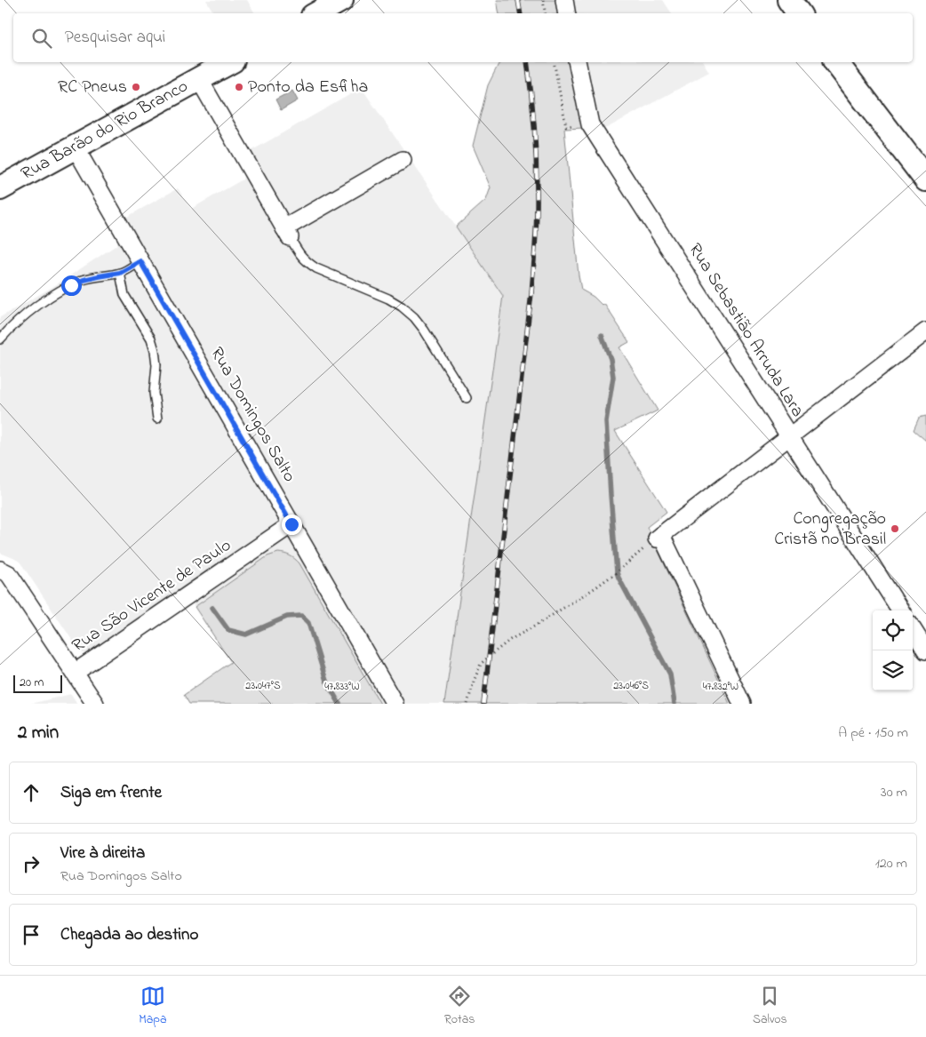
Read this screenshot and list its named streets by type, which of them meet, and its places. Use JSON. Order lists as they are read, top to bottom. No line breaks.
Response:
{"streets":{"main road":["Rua Barão do Rio Branco"],"street":["Rua Sebastião Arruda Lara","Rua Domingos Salto","Rua São Vicente de Paulo"]},"crossings":[["Rua Barão do Rio Branco","Rua Domingos Salto"],["Rua Domingos Salto","Rua São Vicente de Paulo"]],"places":["RC Pneus","Ponto da Esfiha","Congregação Cristã no Brasil"],"scale_bar":"20 m","page":{"search":"Pesquisar aqui","scale":"20 m","heading":["2 min","A pé · 150 m"],"list":[["Siga em frente","30 m"],["Vire à direita","Rua Domingos Salto","120 m"],"Chegada ao destino"],"nav":["Mapa","Rotas","Salvos"]},"coordinates":["23.047°S","23.046°S","47.833°W","47.832°W"]}
